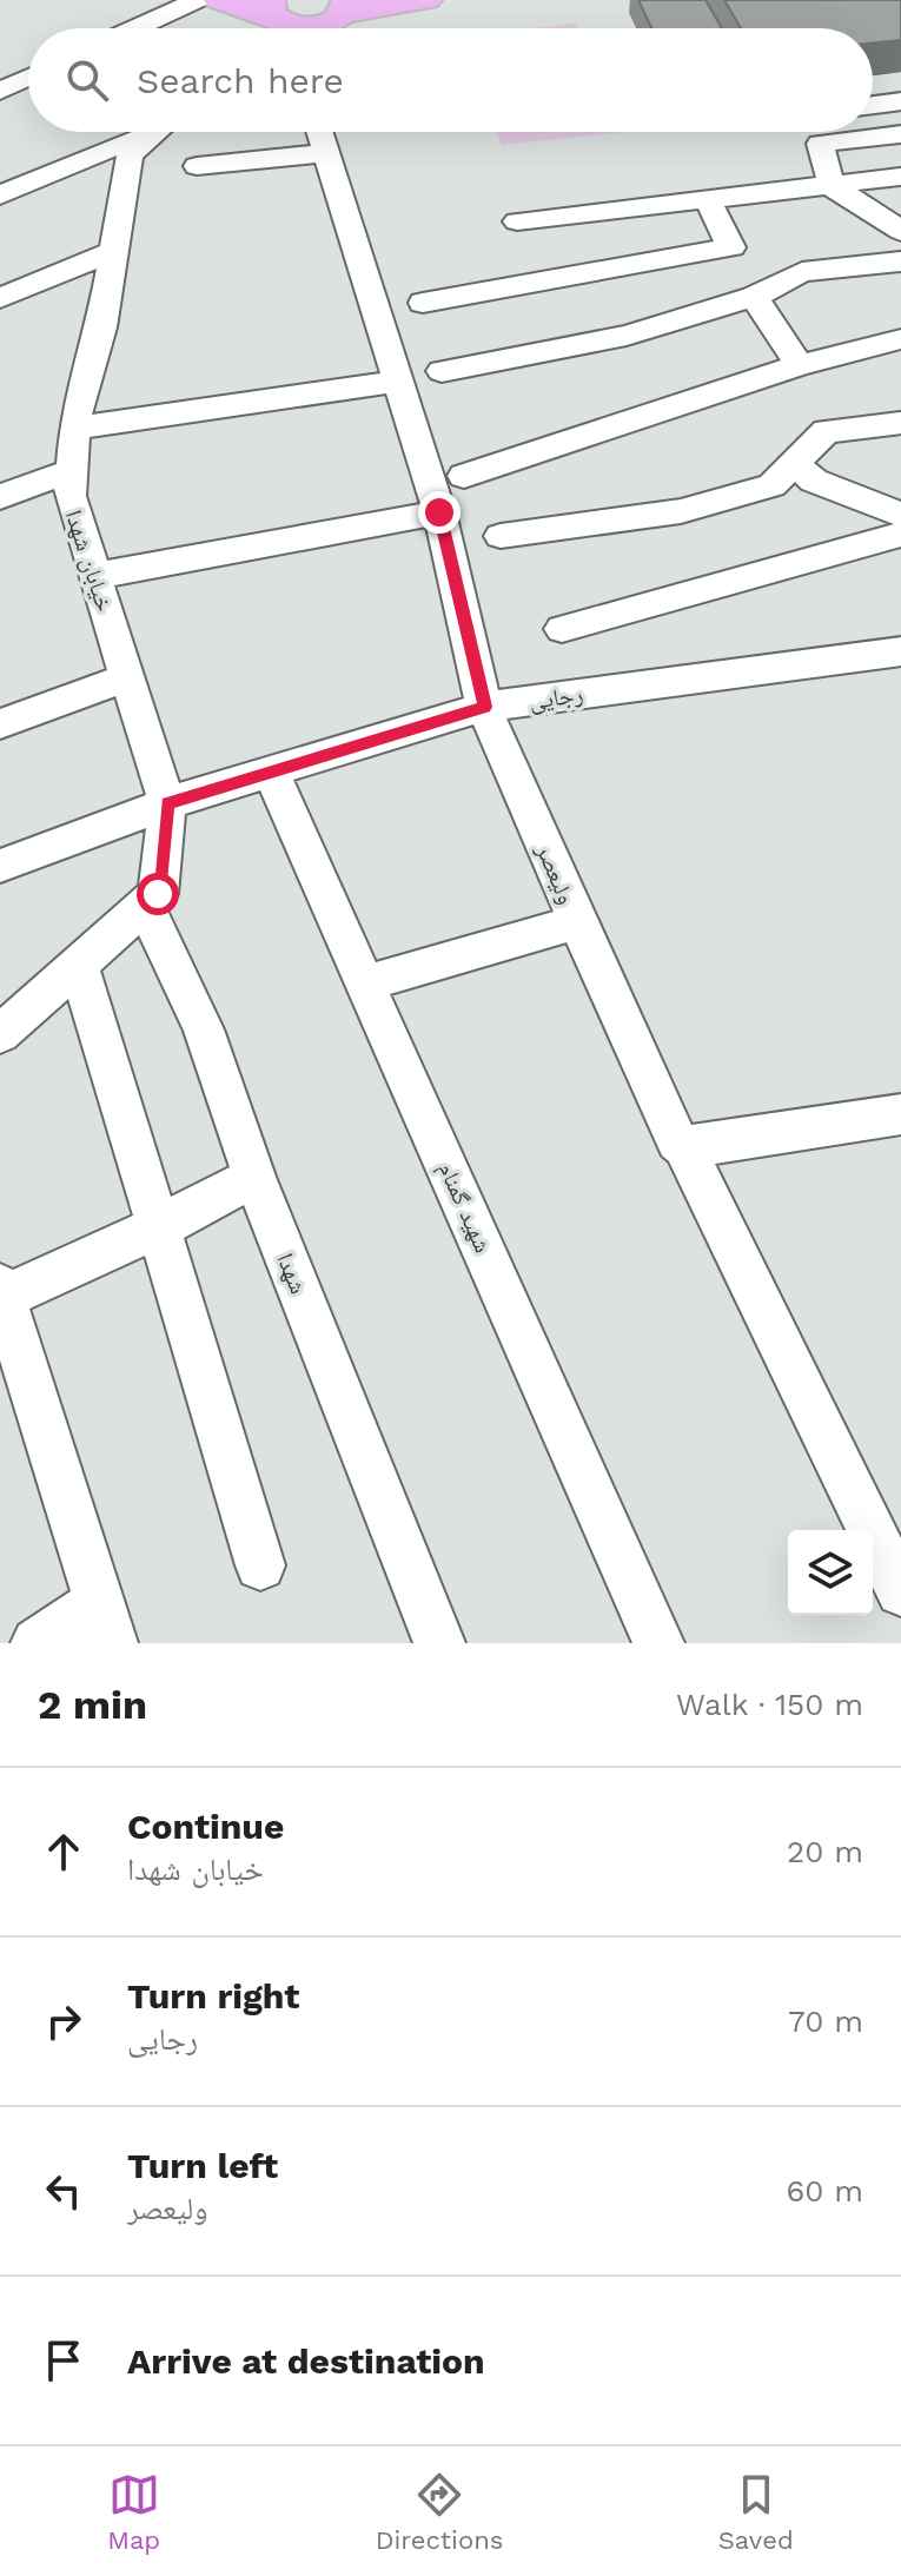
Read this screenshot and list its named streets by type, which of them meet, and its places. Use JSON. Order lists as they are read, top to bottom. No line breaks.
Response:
{"streets":{"street":["خیابان شهدا","رجایی","ولیعصر","شهید گمنام","شهدا"]},"crossings":[["خیابان شهدا","رجایی"],["خیابان شهدا","شهدا"],["رجایی","ولیعصر"],["رجایی","شهید گمنام"]],"page":{"search":"Search here","heading":["2 min","Walk · 150 m"],"list":[["Continue","خیابان شهدا","20 m"],["Turn right","رجایی","70 m"],["Turn left","ولیعصر","60 m"],"Arrive at destination"],"nav":["Map","Directions","Saved"]}}
